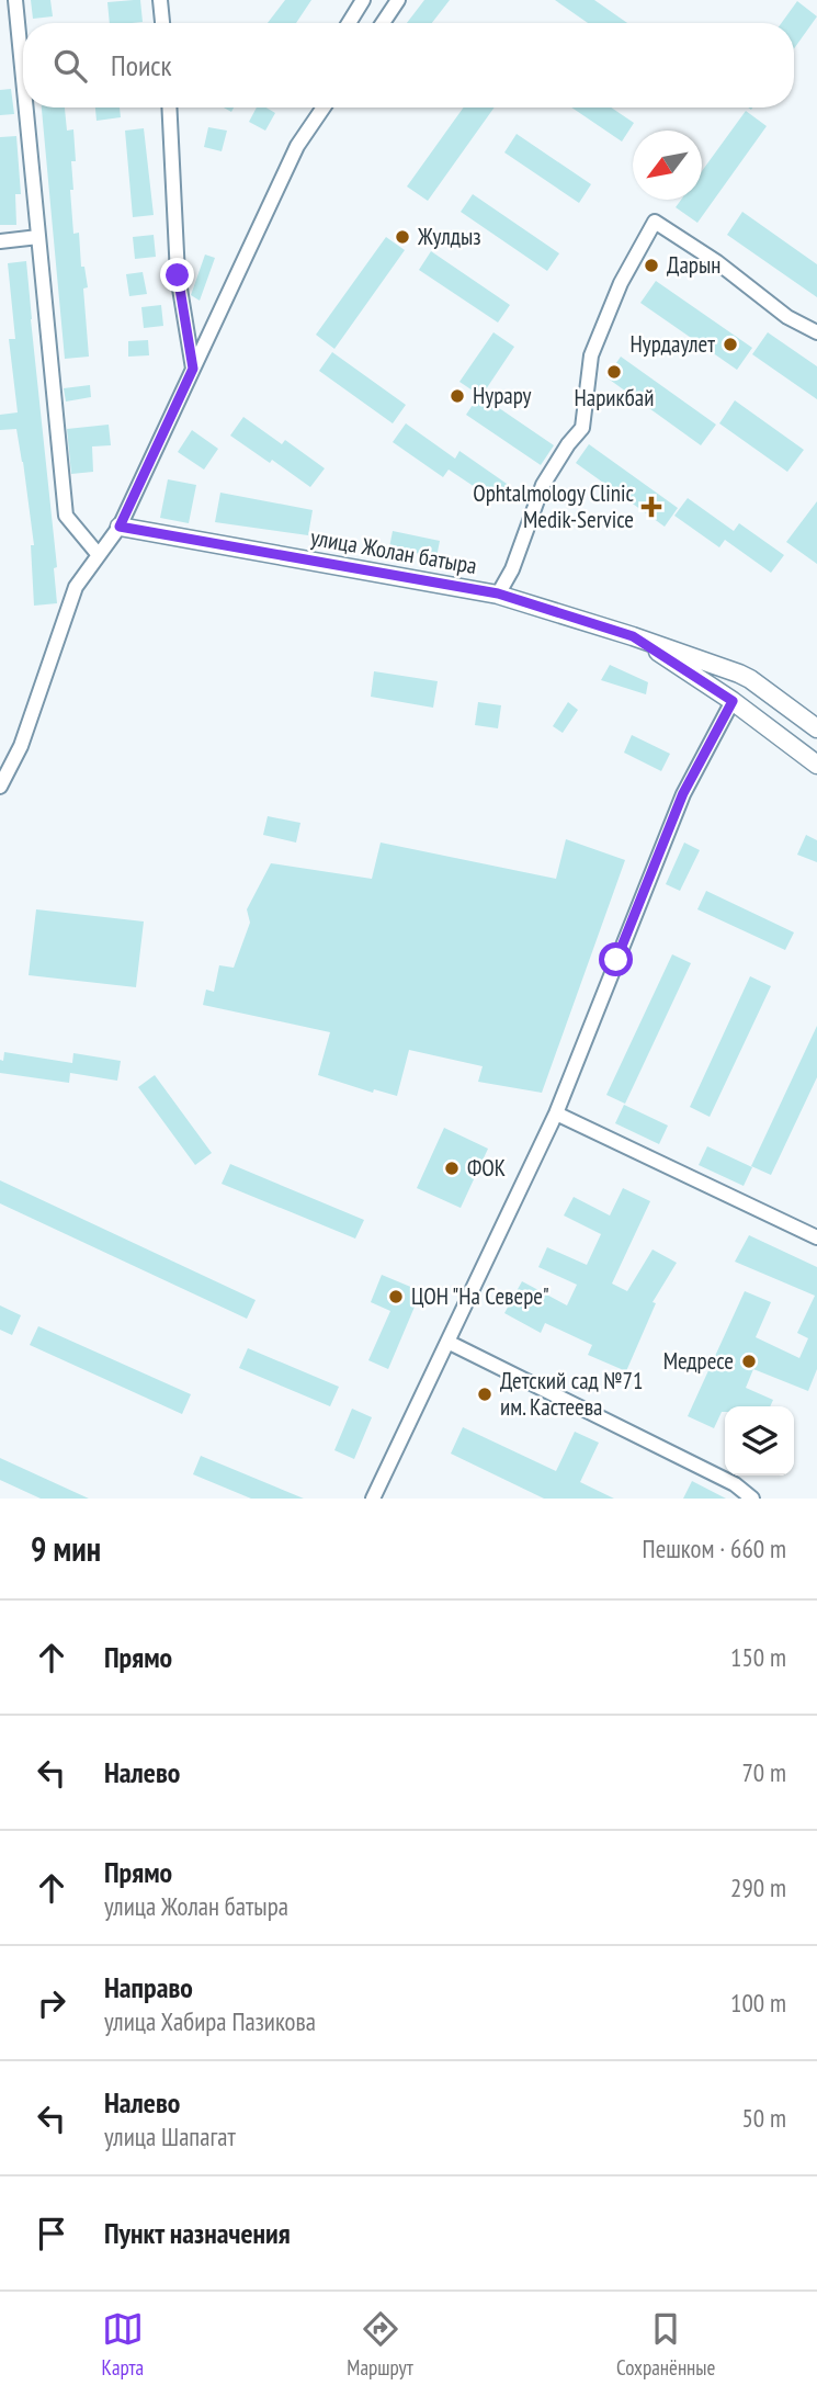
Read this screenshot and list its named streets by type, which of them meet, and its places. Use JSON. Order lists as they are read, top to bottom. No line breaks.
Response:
{"streets":{"street":["улица Жолан батыра"]},"places":{"other":["Жулдыз","Дарын","Нурдаулет","Нарикбай","Нурару","ФОК","ЦОН \"На Севере\"","Медресе","Детский сад №71 им. Кастеева"],"health":["Ophtalmology Clinic Medik-Service"]},"north":"bottom left","page":{"search":"Поиск","heading":["9 мин","Пешком · 660 m"],"list":[["Прямо","150 m"],["Налево","70 m"],["Прямо","улица Жолан батыра","290 m"],["Направо","улица Хабира Пазикова","100 m"],["Налево","улица Шапагат","50 m"],"Пункт назначения"],"nav":["Карта","Маршрут","Сохранённые"]}}
